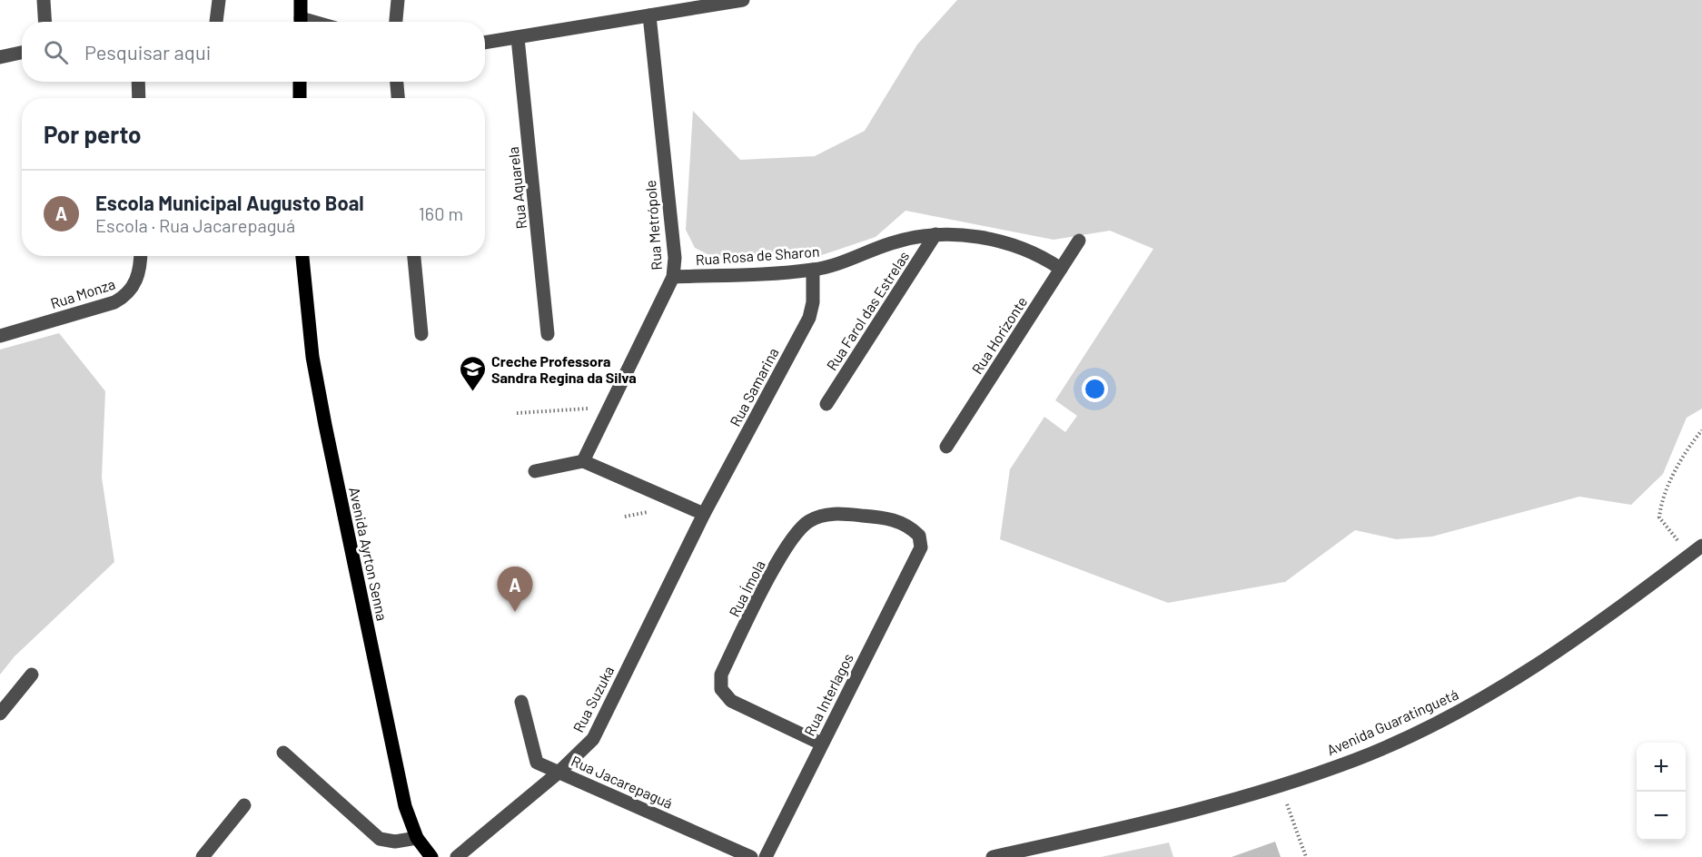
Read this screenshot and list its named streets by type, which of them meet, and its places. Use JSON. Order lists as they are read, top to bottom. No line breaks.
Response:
{"streets":{"main road":["Avenida Ayrton Senna"],"street":["Rua Aquarela","Rua Metrópole","Rua Rosa de Sharon","Rua Monza","Rua Farol das Estrelas","Rua Horizonte","Rua Samarina","Rua Ímola","Rua Interlagos","Rua Suzuka","Avenida Guaratinguetá","Rua Jacarepaguá"]},"crossings":[["Rua Metrópole","Rua Rosa de Sharon"],["Rua Rosa de Sharon","Rua Farol das Estrelas"],["Rua Rosa de Sharon","Rua Horizonte"],["Rua Rosa de Sharon","Rua Samarina"],["Rua Samarina","Rua Suzuka"],["Rua Ímola","Rua Interlagos"],["Rua Suzuka","Rua Jacarepaguá"]],"places":{"school or university":["Creche Professora Sandra Regina da Silva"]},"page":{"search":"Pesquisar aqui","heading":"Por perto","list":[{"mark":"A","name":"Escola Municipal Augusto Boal","note":"Escola · Rua Jacarepaguá","value":"160 m"}],"pins":"A","map_buttons":["+","−"]}}
